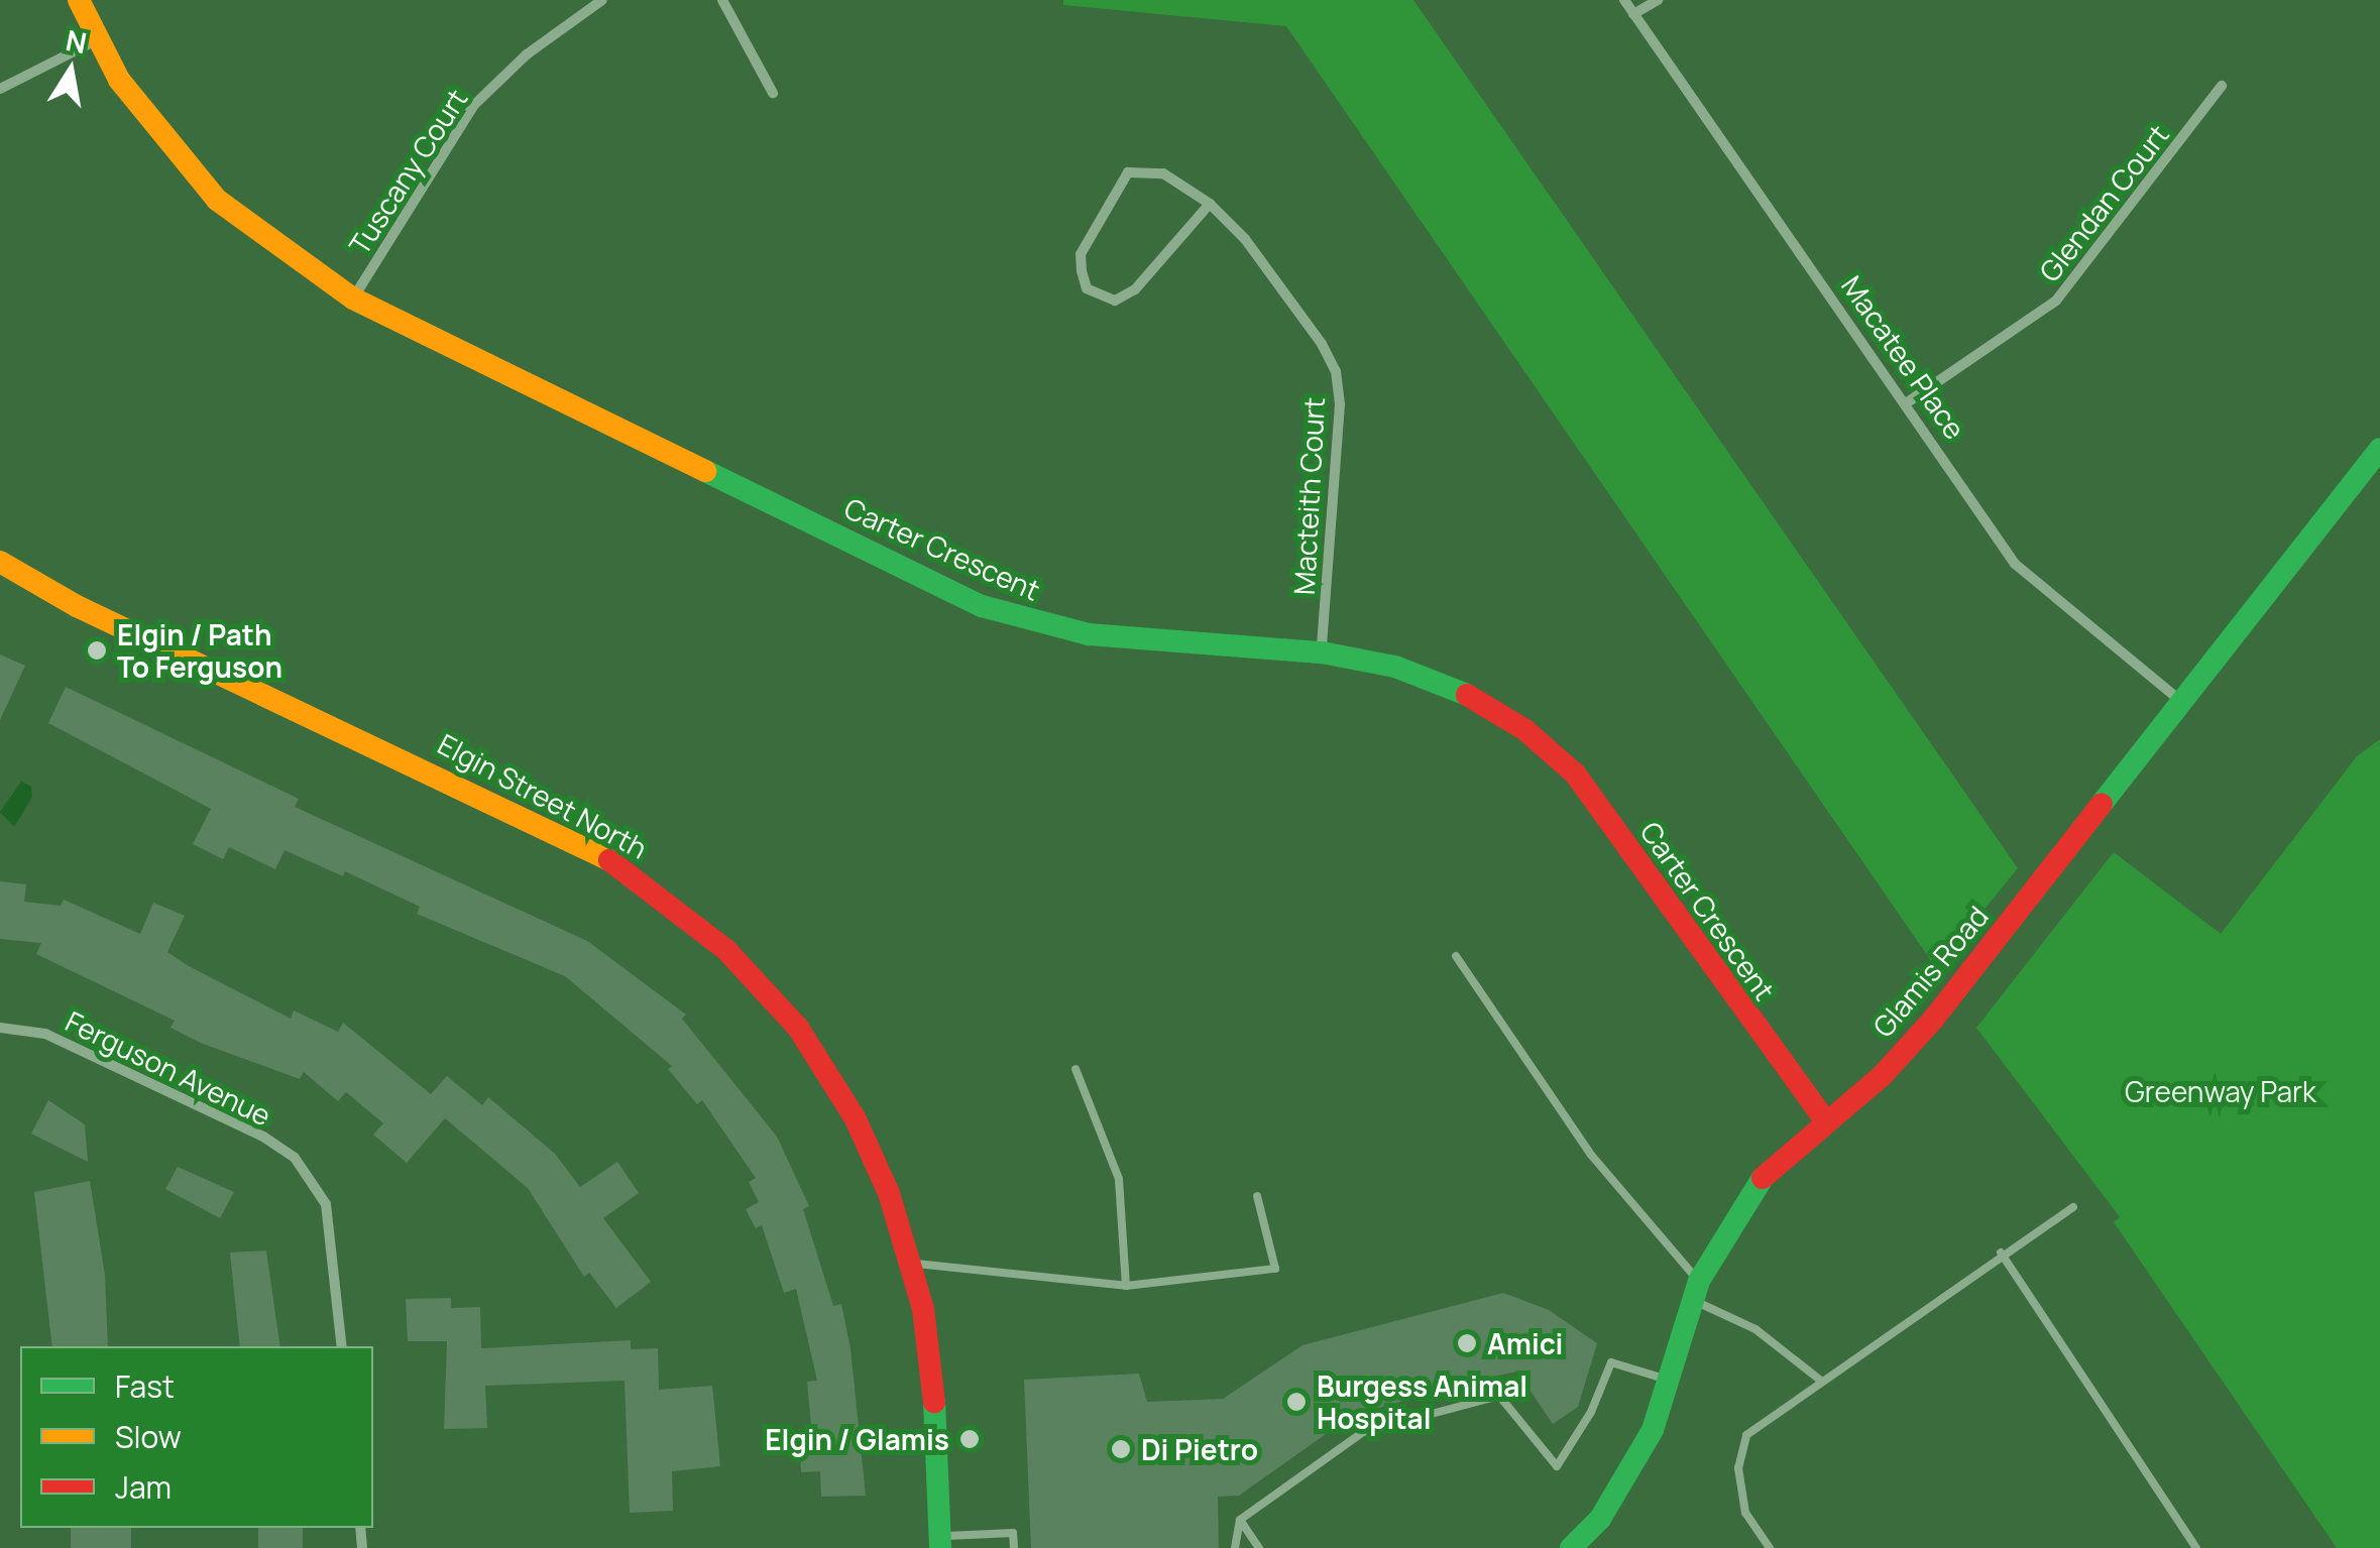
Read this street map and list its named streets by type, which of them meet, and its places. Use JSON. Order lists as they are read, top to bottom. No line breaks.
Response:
{"streets":{"street":["Tuscany Court","Glendan Court","Macatee Place","Macteith Court","Carter Crescent","Elgin Street North","Glamis Road","Ferguson Avenue"]},"crossings":[["Tuscany Court","Carter Crescent"],["Glendan Court","Macatee Place"],["Macatee Place","Glamis Road"],["Macteith Court","Carter Crescent"],["Carter Crescent","Glamis Road"]],"parks":["Greenway Park"],"places":["Elgin / Path To Ferguson","Amici","Burgess Animal Hospital","Elgin / Glamis","Di Pietro"],"legend":["Fast","Slow","Jam"],"north":"top"}
